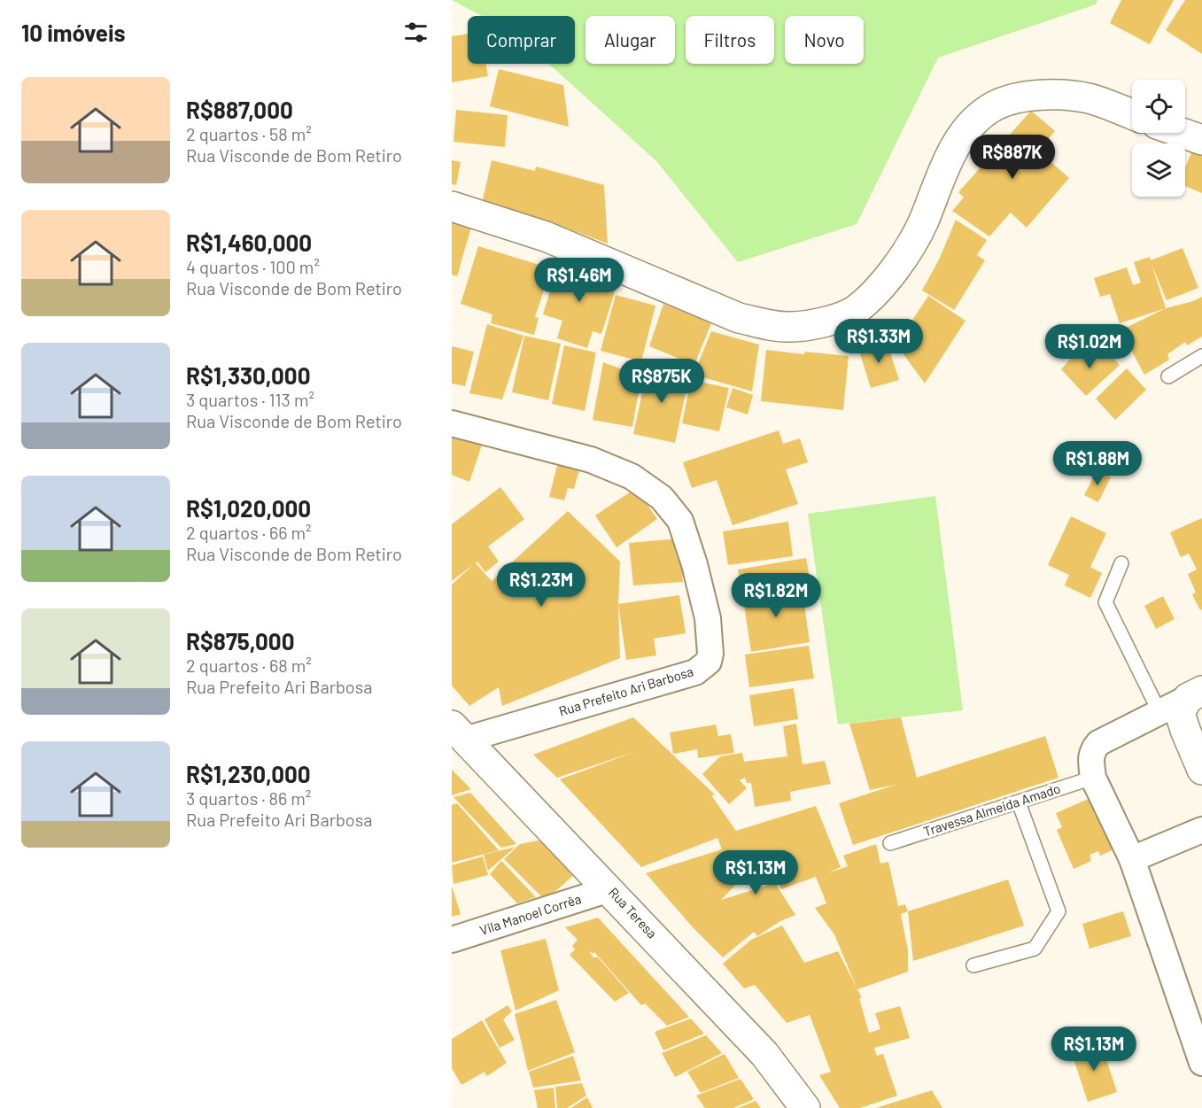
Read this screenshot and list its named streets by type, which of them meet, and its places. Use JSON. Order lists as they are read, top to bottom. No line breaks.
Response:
{"streets":{"main road":["Rua Teresa"],"street":["Rua Prefeito Ari Barbosa","Vila Manoel Corrêa"],"lane":["Travessa Almeida Amado"]},"crossings":[["Rua Prefeito Ari Barbosa","Rua Teresa"],["Rua Teresa","Vila Manoel Corrêa"]],"page":{"heading":"10 imóveis","chip":["Comprar","Alugar","Filtros","Novo"],"list":[{"name":"R$887,000","note":"2 quartos · 58 m² · Rua Visconde de Bom Retiro"},{"name":"R$1,460,000","note":"4 quartos · 100 m² · Rua Visconde de Bom Retiro"},{"name":"R$1,330,000","note":"3 quartos · 113 m² · Rua Visconde de Bom Retiro"},{"name":"R$1,020,000","note":"2 quartos · 66 m² · Rua Visconde de Bom Retiro"},{"name":"R$875,000","note":"2 quartos · 68 m² · Rua Prefeito Ari Barbosa"},{"name":"R$1,230,000","note":"3 quartos · 86 m² · Rua Prefeito Ari Barbosa"}],"price":["R$887K","R$1.46M","R$1.33M","R$1.02M","R$875K","R$1.88M","R$1.23M","R$1.82M","R$1.13M","R$1.13M"]}}
